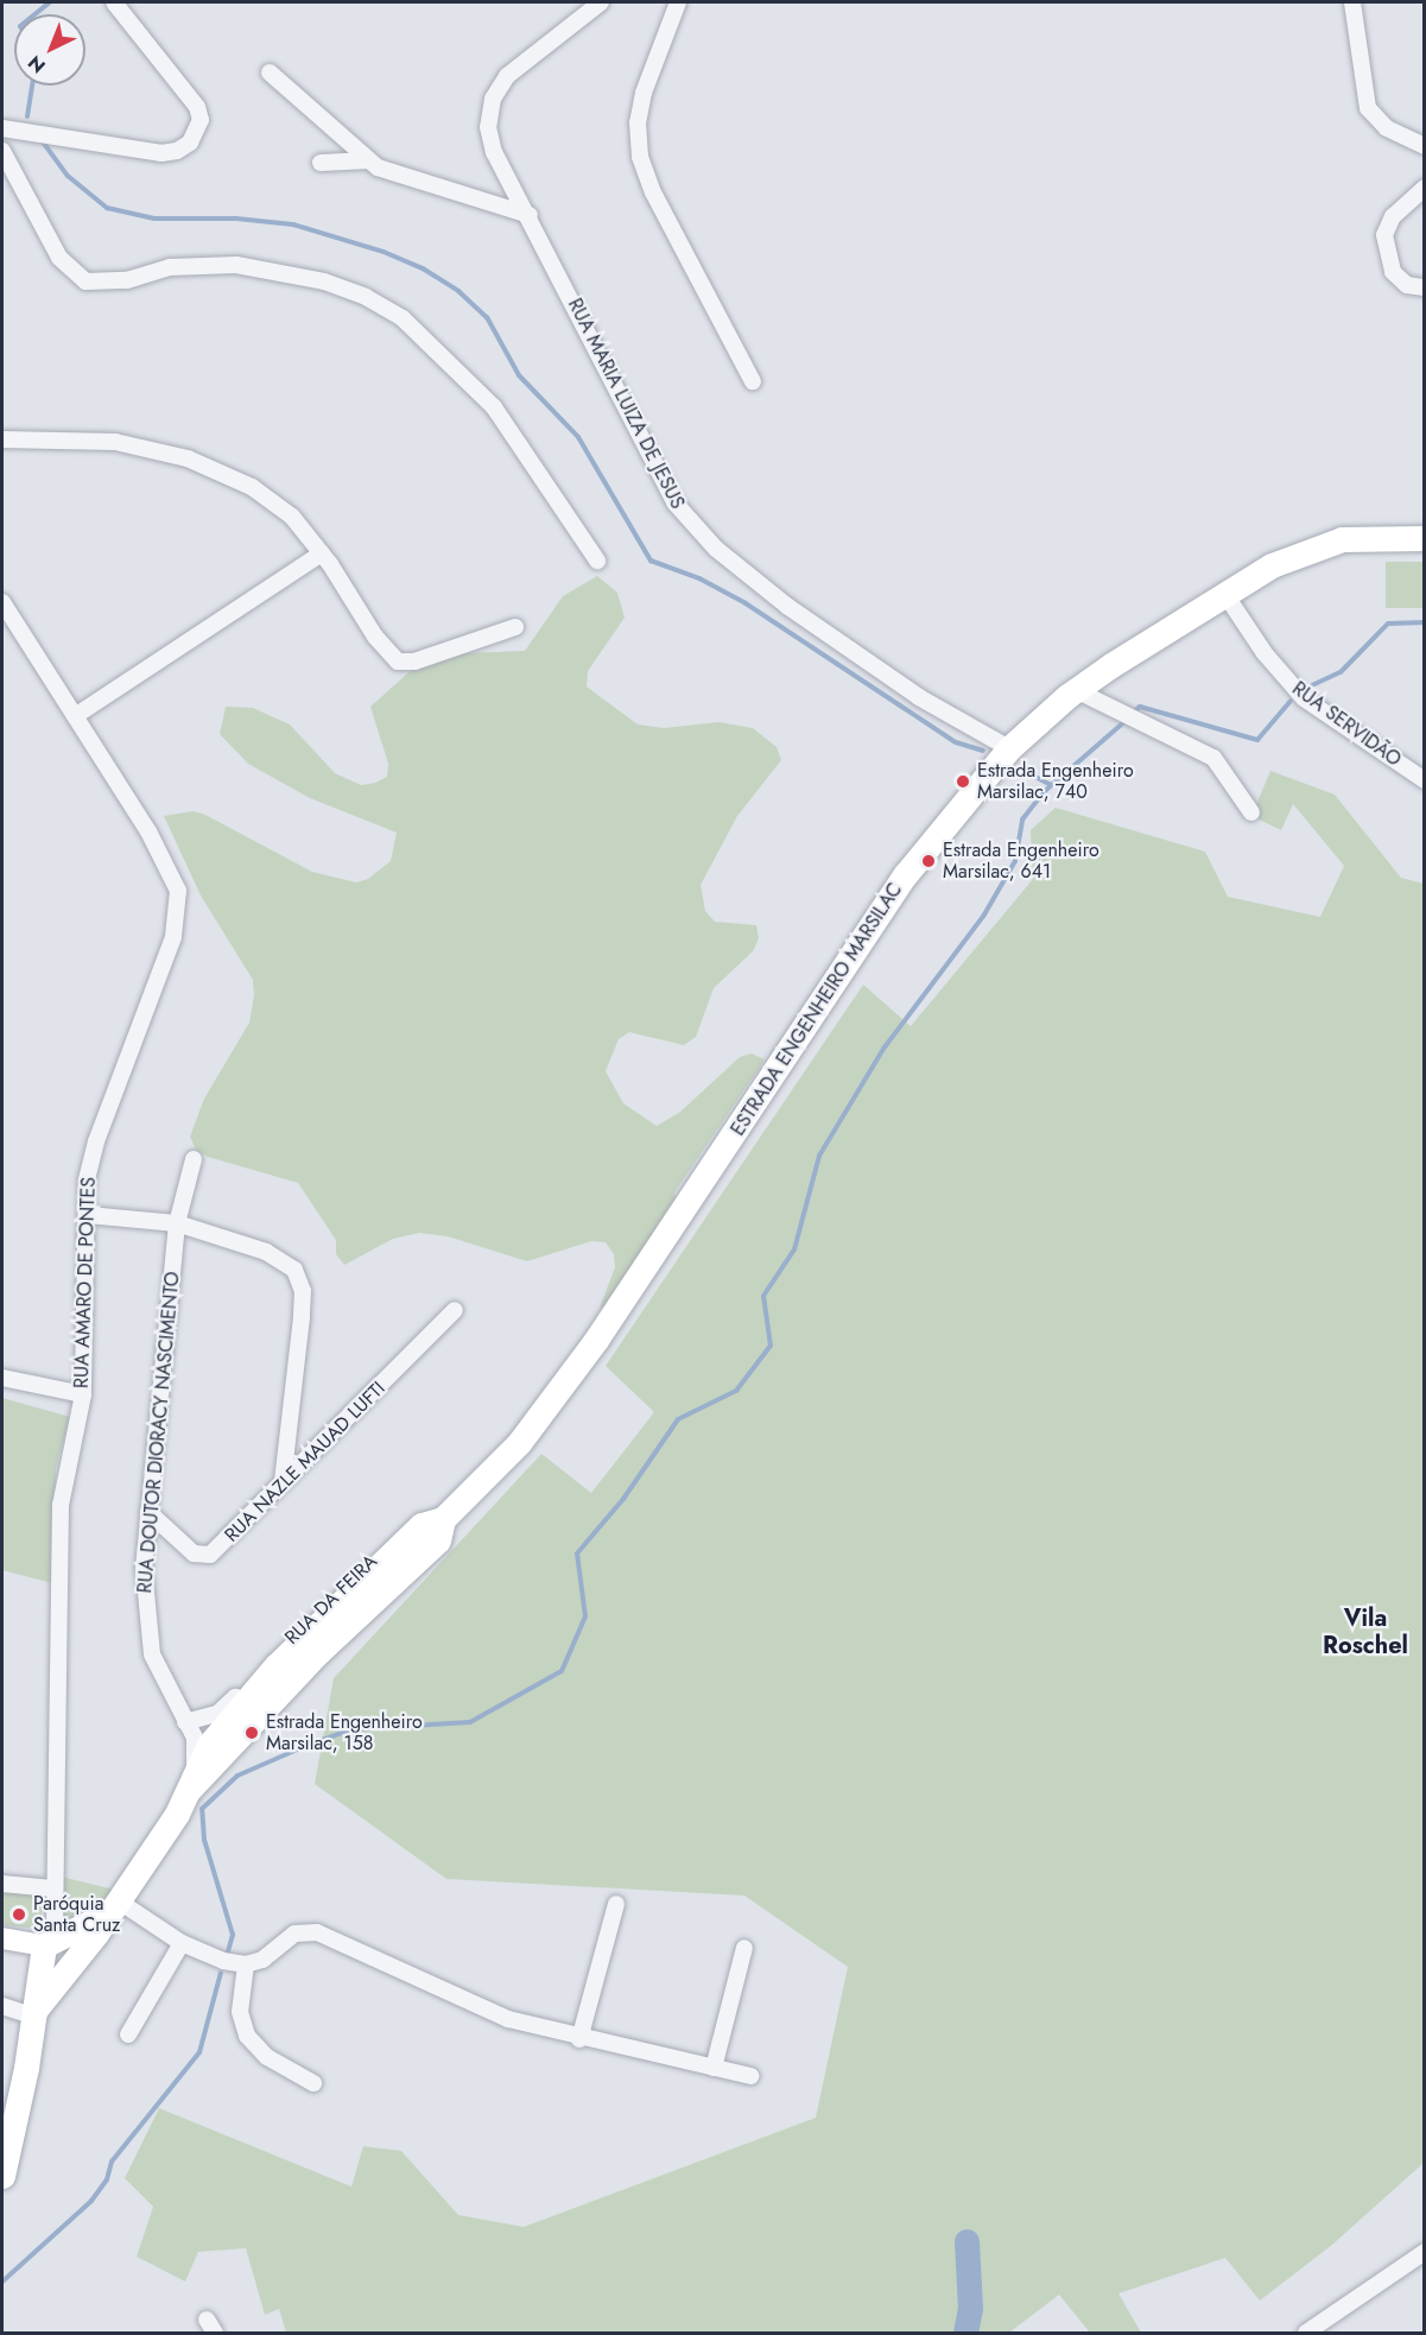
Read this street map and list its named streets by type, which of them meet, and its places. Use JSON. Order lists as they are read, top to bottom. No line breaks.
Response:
{"streets":{"main road":["ESTRADA ENGENHEIRO MARSILAC"],"street":["RUA MARIA LUIZA DE JESUS","RUA SERVIDÃO","RUA AMARO DE PONTES","RUA DOUTOR DIORACY NASCIMENTO","RUA NAZLE MAUAD LUFTI"]},"crossings":[["RUA MARIA LUIZA DE JESUS","ESTRADA ENGENHEIRO MARSILAC"],["RUA SERVIDÃO","ESTRADA ENGENHEIRO MARSILAC"],["ESTRADA ENGENHEIRO MARSILAC","RUA AMARO DE PONTES"],["ESTRADA ENGENHEIRO MARSILAC","RUA DOUTOR DIORACY NASCIMENTO"],["RUA DOUTOR DIORACY NASCIMENTO","RUA NAZLE MAUAD LUFTI"]],"districts":["Vila Roschel"],"places":["Estrada Engenheiro Marsilac, 740","Estrada Engenheiro Marsilac, 641","Estrada Engenheiro Marsilac, 158","Paróquia Santa Cruz"],"north":"bottom left"}
